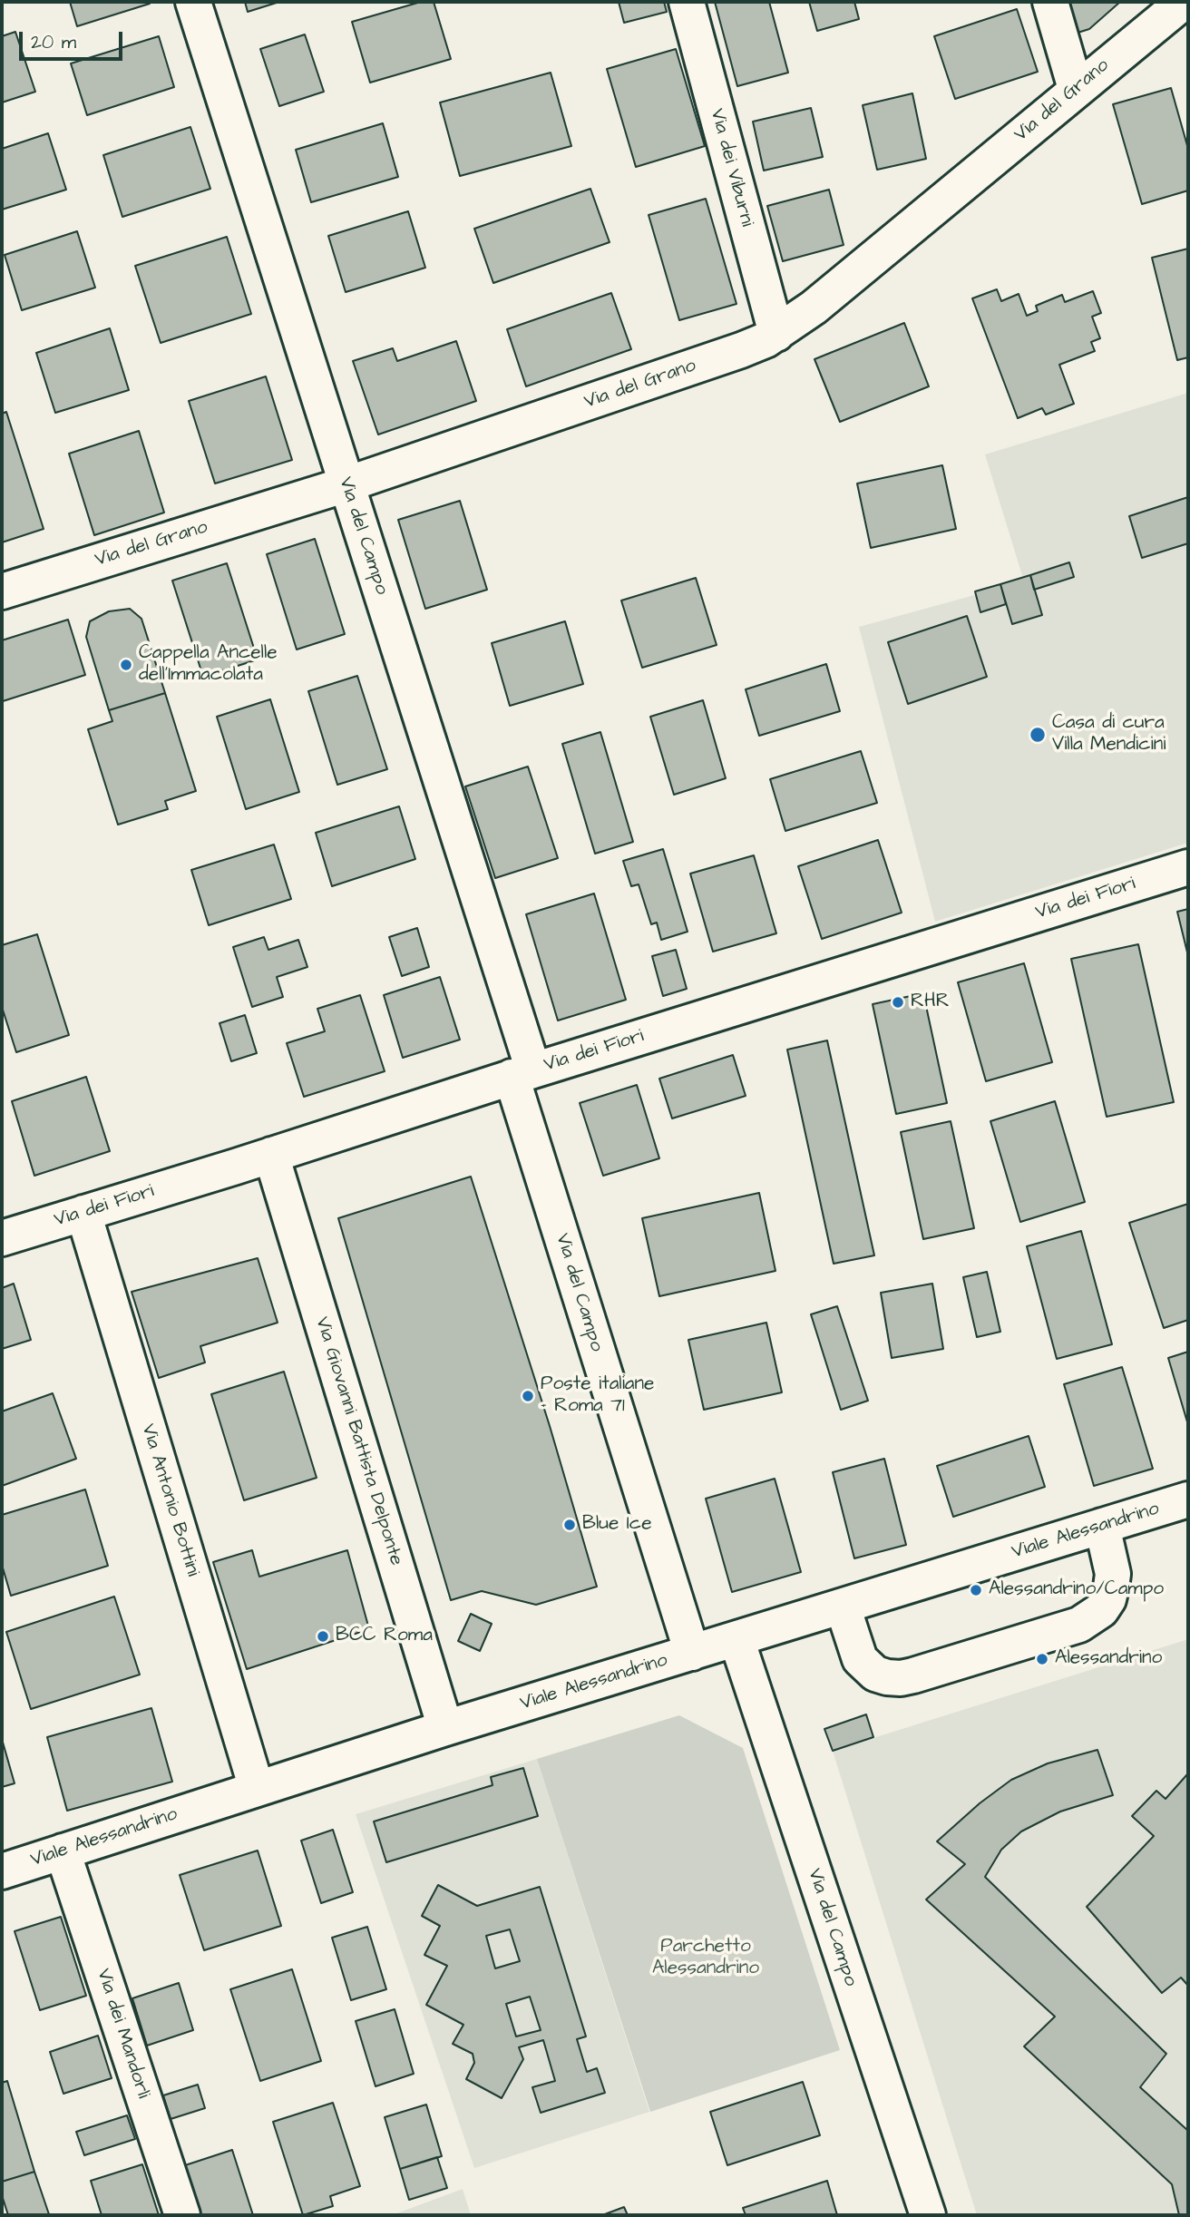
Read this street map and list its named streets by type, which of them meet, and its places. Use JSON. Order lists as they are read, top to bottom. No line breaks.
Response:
{"streets":{"street":["Via del Grano","Via dei Viburni","Via del Campo","Via dei Fiori","Via Giovanni Battista Delponte","Via Antonio Bottini","Viale Alessandrino","Via dei Mandorli"]},"crossings":[["Via del Grano","Via dei Viburni"],["Via del Grano","Via del Campo"],["Via del Campo","Via dei Fiori"],["Via del Campo","Viale Alessandrino"],["Via dei Fiori","Via Giovanni Battista Delponte"],["Via dei Fiori","Via Antonio Bottini"],["Via Giovanni Battista Delponte","Viale Alessandrino"],["Via Antonio Bottini","Viale Alessandrino"],["Viale Alessandrino","Via dei Mandorli"]],"parks":["Parchetto Alessandrino"],"places":["Cappella Ancelle dell'Immacolata","Casa di cura Villa Mendicini","RHR","Poste italiane – Roma 71","Blue Ice","Alessandrino/Campo","BCC Roma","Alessandrino"],"scale_bar":"20 m"}
